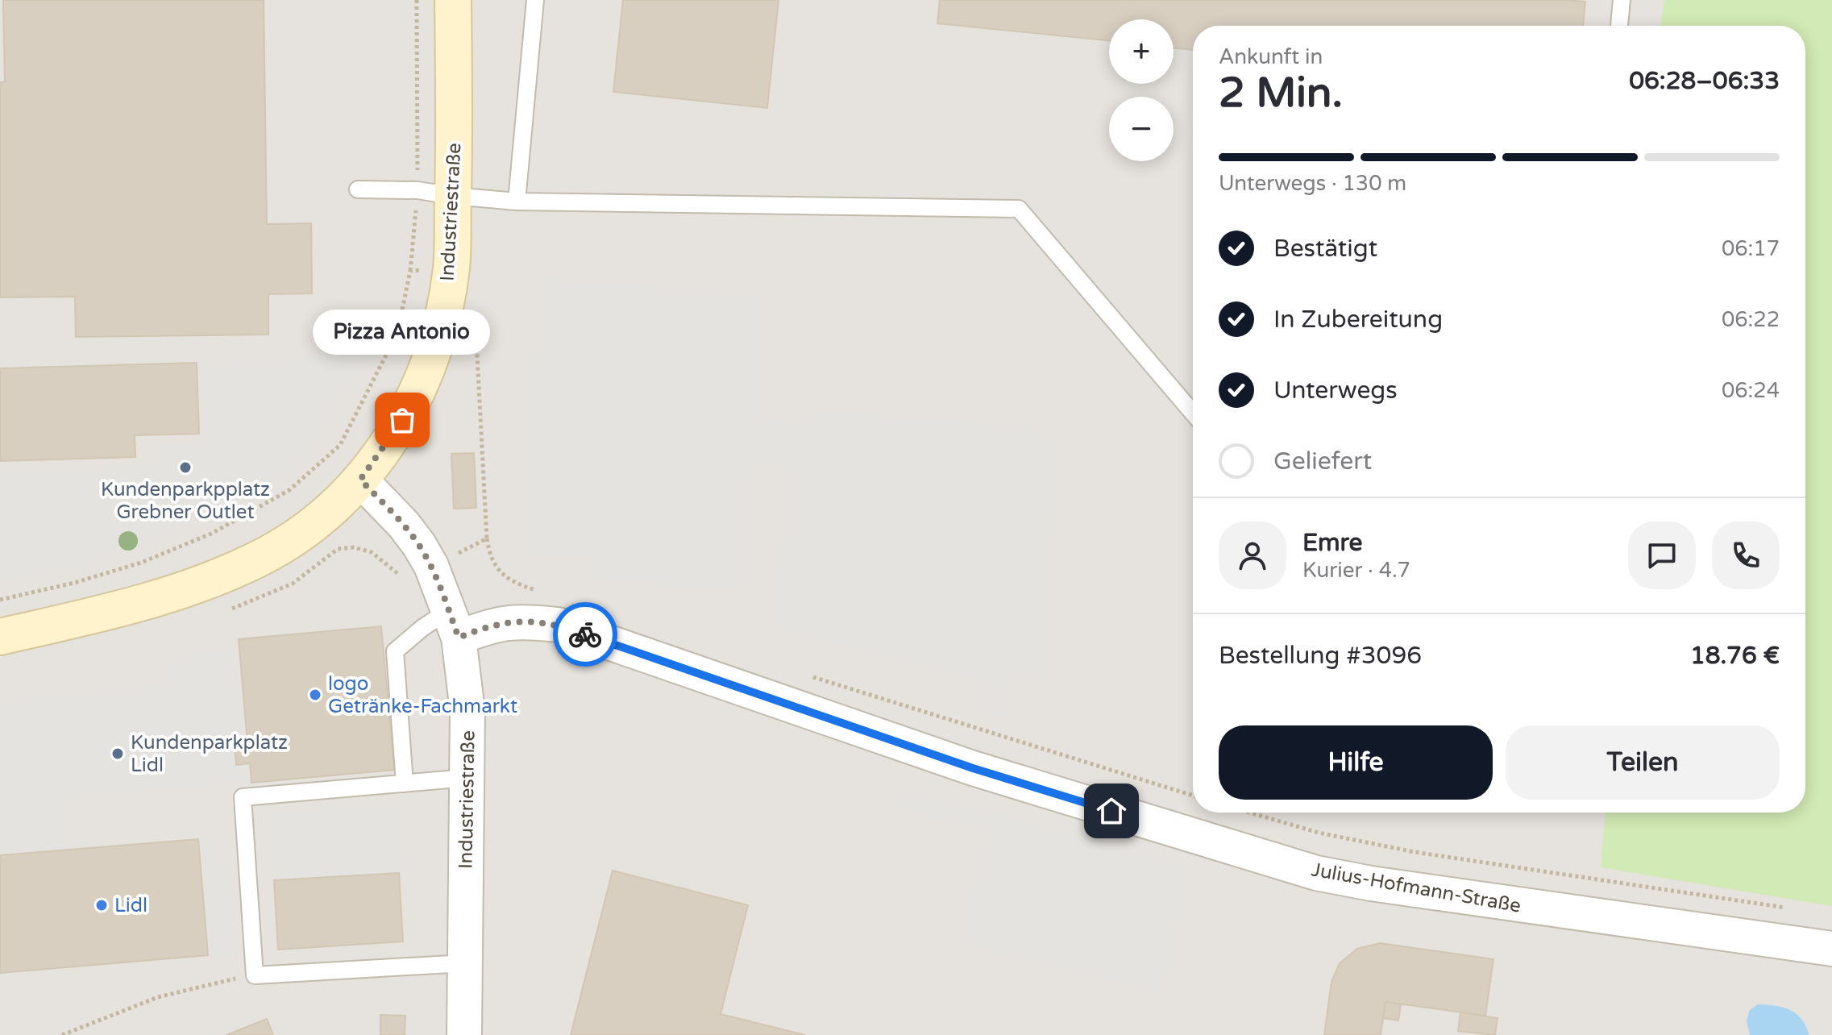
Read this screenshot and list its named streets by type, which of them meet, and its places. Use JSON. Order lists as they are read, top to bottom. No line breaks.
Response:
{"streets":{"main road":["Industriestraße"],"street":["Julius-Hofmann-Straße"]},"crossings":[["Industriestraße","Julius-Hofmann-Straße"]],"places":["Pizza Antonio","Kundenparkpplatz Grebner Outlet","logo Getränke-Fachmarkt","Kundenparkplatz Lidl","Lidl"],"page":{"map_buttons":["+","−"],"heading":["2 Min.","Ankunft in","06:28–06:33"],"panel":["Emre","Kurier · 4.7","Bestellung #3096","18.76 €"],"bar":"Unterwegs · 130 m","list":[["Bestätigt","06:17"],["In Zubereitung","06:22"],["Unterwegs","06:24"],"Geliefert"],"bubble":"Pizza Antonio","buttons":["Hilfe","Teilen"]}}
